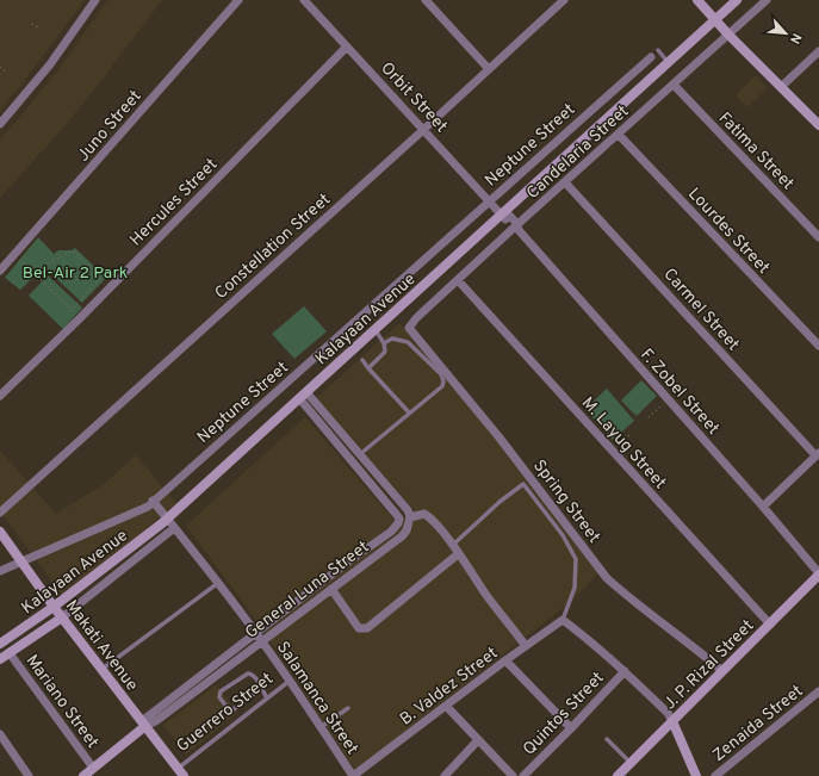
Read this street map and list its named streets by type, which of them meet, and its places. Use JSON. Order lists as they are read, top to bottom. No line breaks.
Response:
{"streets":{"main road":["Kalayaan Avenue","General Luna Street","Makati Avenue","J. P. Rizal Street"],"street":["Orbit Street","Juno Street","Neptune Street","Fatima Street","Candelaria Street","Hercules Street","Lourdes Street","Constellation Street","Carmel Street","F. Zobel Street","M. Layug Street","Spring Street","B. Valdez Street","Salamanca Street","Mariano Street","Quintos Street","Zenaida Street"],"lane":["Guerrero Street"]},"crossings":[["Orbit Street","Neptune Street"],["Orbit Street","Hercules Street"],["Orbit Street","Constellation Street"],["Orbit Street","Kalayaan Avenue"],["Orbit Street","F. Zobel Street"],["Neptune Street","Makati Avenue"],["Neptune Street","Salamanca Street"],["Fatima Street","Candelaria Street"],["Candelaria Street","Lourdes Street"],["Candelaria Street","Carmel Street"],["Candelaria Street","F. Zobel Street"],["Candelaria Street","M. Layug Street"],["Candelaria Street","Spring Street"],["Kalayaan Avenue","F. Zobel Street"],["Kalayaan Avenue","General Luna Street"],["Kalayaan Avenue","Makati Avenue"],["Kalayaan Avenue","Salamanca Street"],["Kalayaan Avenue","Mariano Street"],["F. Zobel Street","J. P. Rizal Street"],["M. Layug Street","J. P. Rizal Street"],["Spring Street","J. P. Rizal Street"],["General Luna Street","Makati Avenue"],["General Luna Street","Salamanca Street"],["General Luna Street","Mariano Street"],["Makati Avenue","Guerrero Street"],["B. Valdez Street","Salamanca Street"],["Salamanca Street","Guerrero Street"]],"parks":["Bel-Air 2 Park"],"north":"bottom right"}
